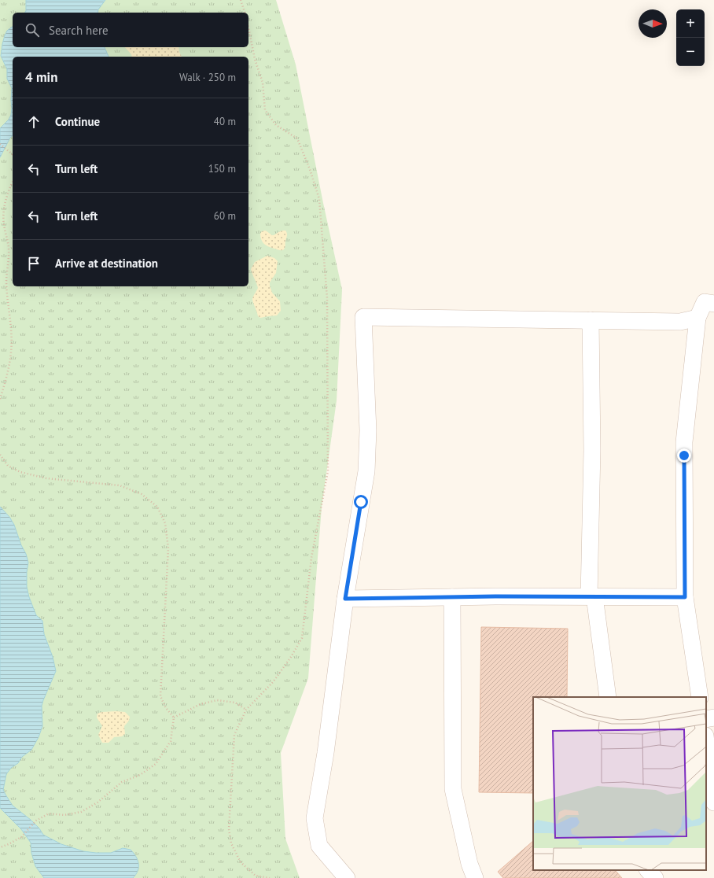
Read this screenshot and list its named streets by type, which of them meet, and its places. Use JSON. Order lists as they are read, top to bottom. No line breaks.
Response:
{"north":"right","page":{"map_buttons":["+","−"],"search":"Search here","heading":["4 min","Walk · 250 m"],"list":[["Continue","40 m"],["Turn left","150 m"],["Turn left","60 m"],"Arrive at destination"]}}
